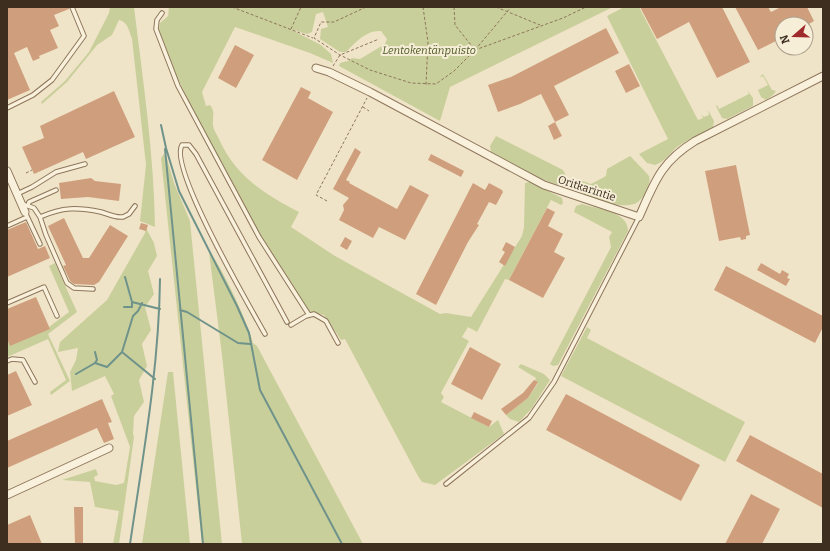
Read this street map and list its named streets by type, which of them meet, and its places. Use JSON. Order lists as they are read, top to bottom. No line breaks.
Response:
{"streets":{"street":["Oritkarintie"]},"parks":["Lentokentänpuisto"],"north":"left"}
